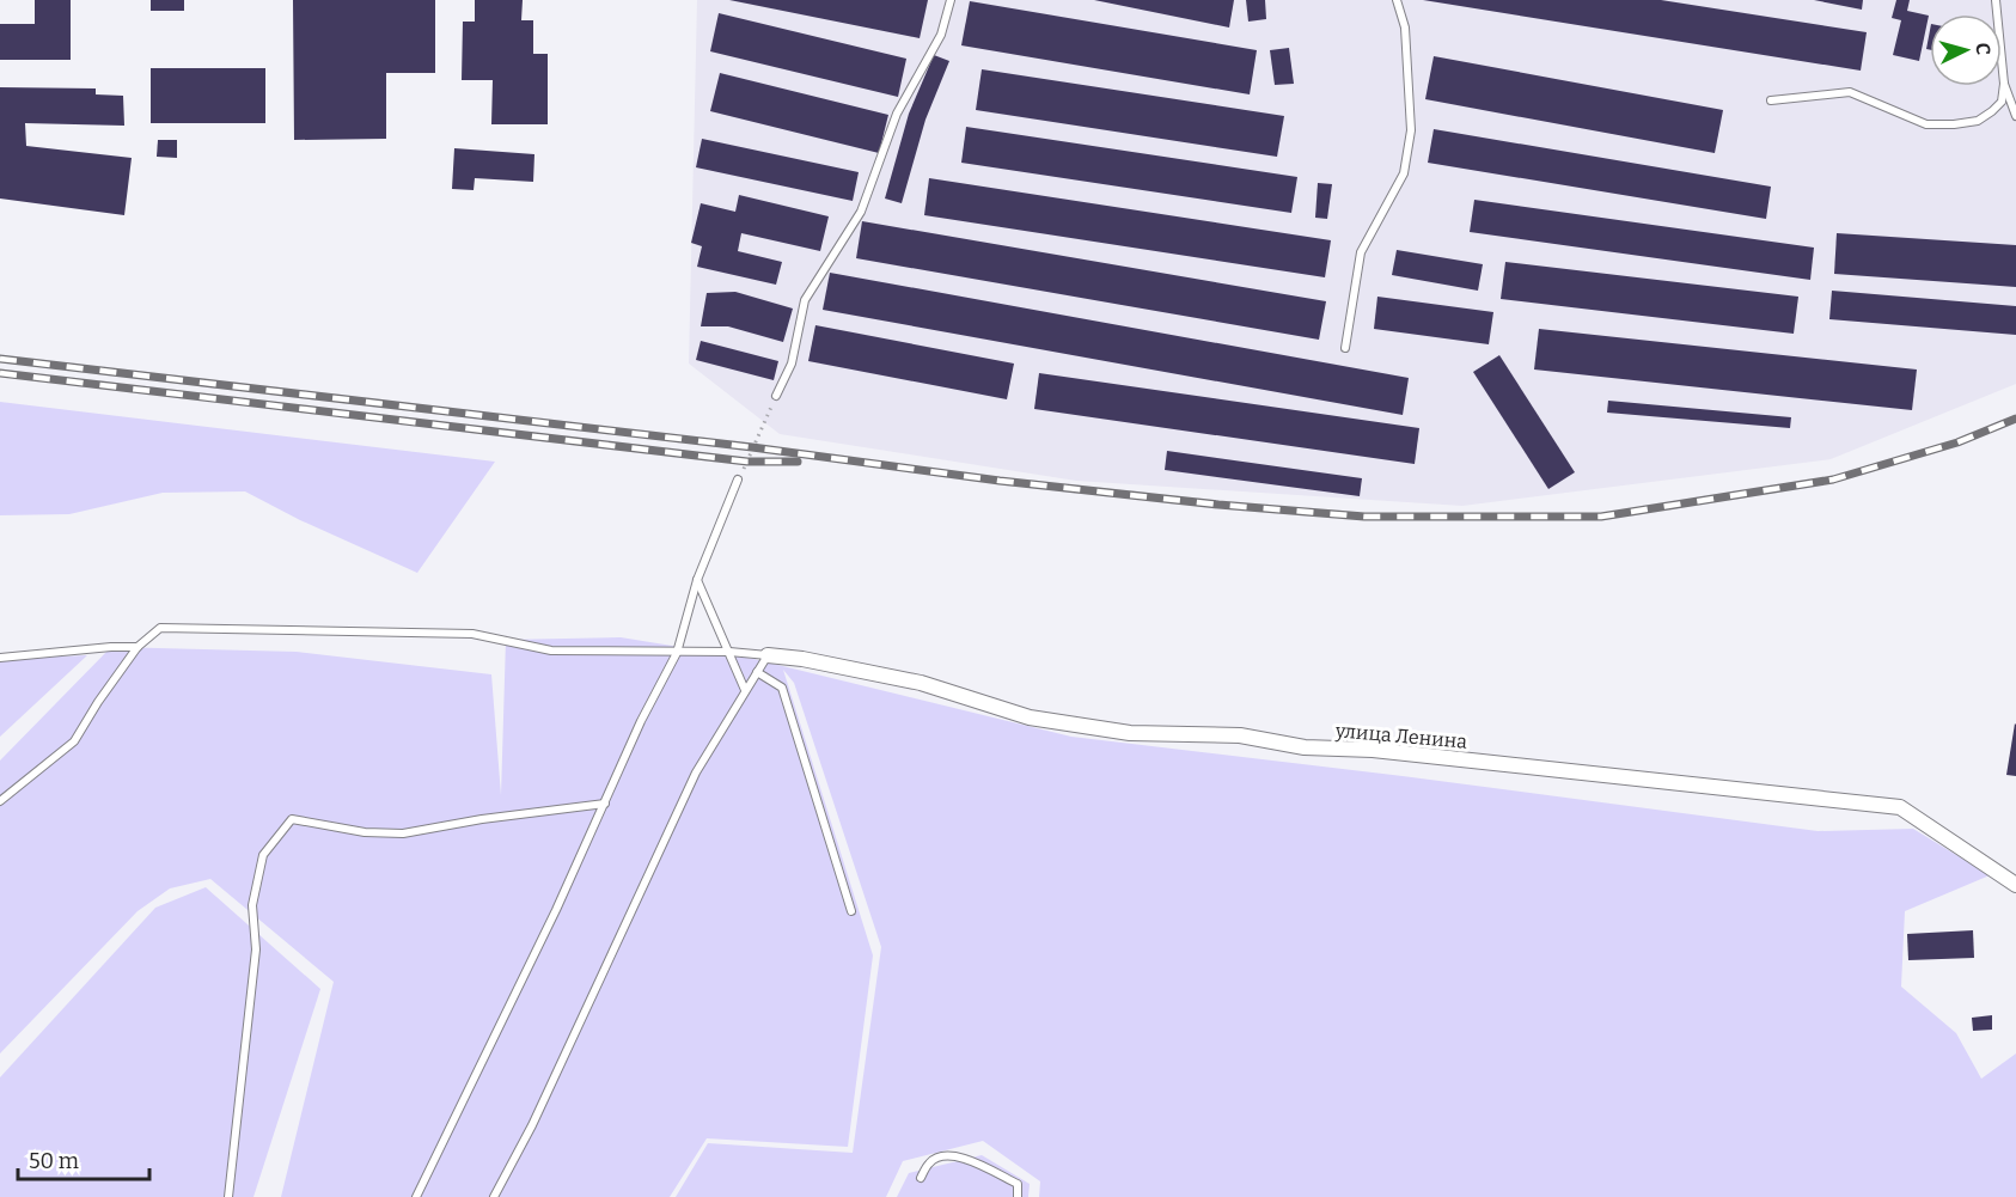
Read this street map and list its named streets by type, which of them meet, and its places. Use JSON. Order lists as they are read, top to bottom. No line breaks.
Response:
{"streets":{"street":["улица Ленина"]},"scale_bar":"50 m","north":"right"}
